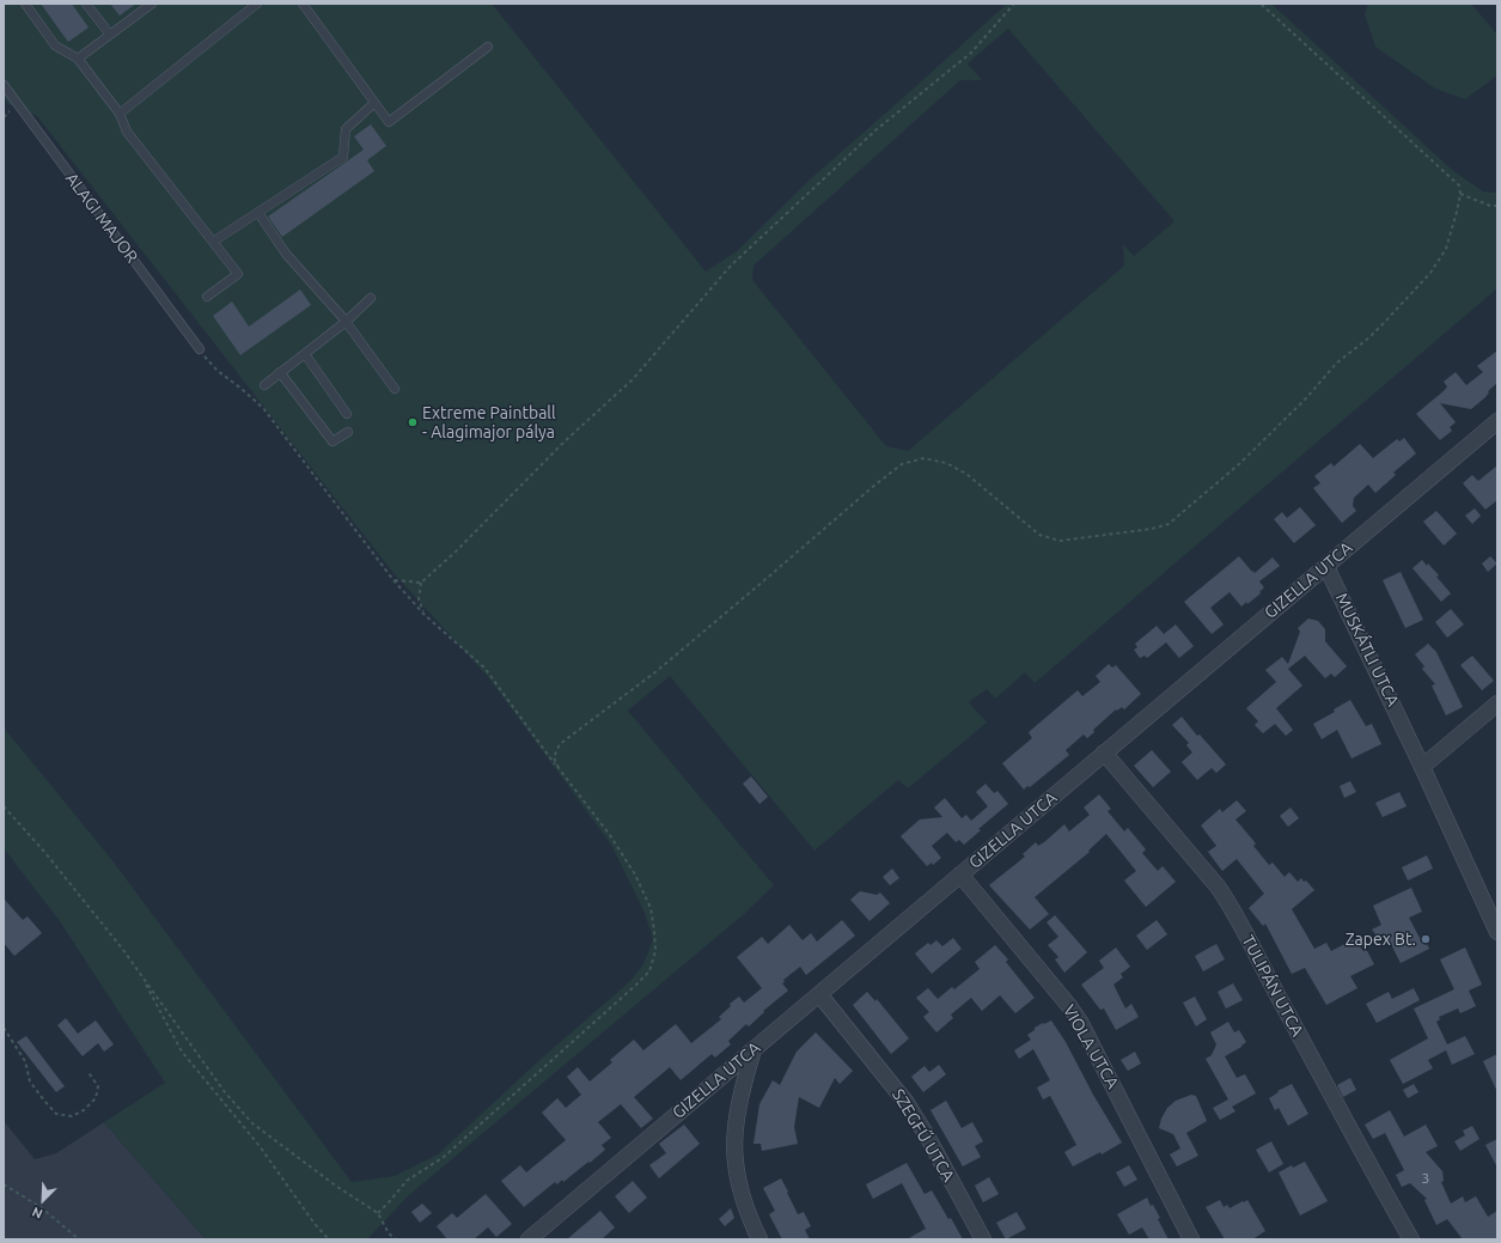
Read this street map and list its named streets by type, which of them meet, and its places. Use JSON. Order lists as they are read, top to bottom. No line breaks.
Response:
{"streets":{"street":["GIZELLA UTCA","MUSKÁTLI UTCA","TULIPÁN UTCA","VIOLA UTCA","SZEGFŰ UTCA"],"lane":["ALAGI MAJOR"]},"crossings":[["GIZELLA UTCA","MUSKÁTLI UTCA"],["GIZELLA UTCA","TULIPÁN UTCA"],["GIZELLA UTCA","VIOLA UTCA"],["GIZELLA UTCA","SZEGFŰ UTCA"]],"places":["Extreme Paintball - Alagimajor pálya","Zapex Bt."],"house_numbers":["3"],"north":"bottom left"}
